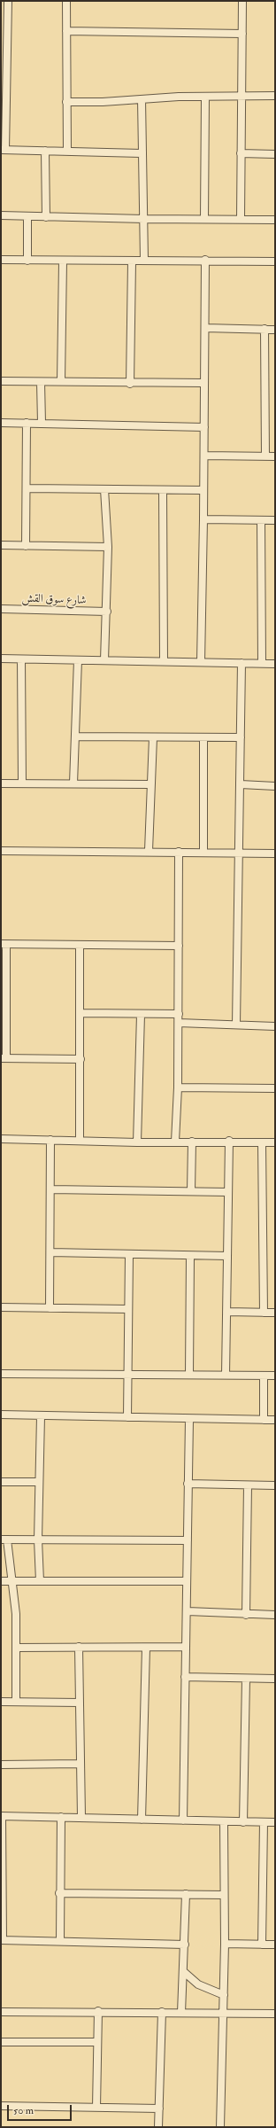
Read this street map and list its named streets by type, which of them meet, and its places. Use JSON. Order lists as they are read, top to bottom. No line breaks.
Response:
{"streets":{"street":["شارع سوق القش"]},"scale_bar":"50 m"}
